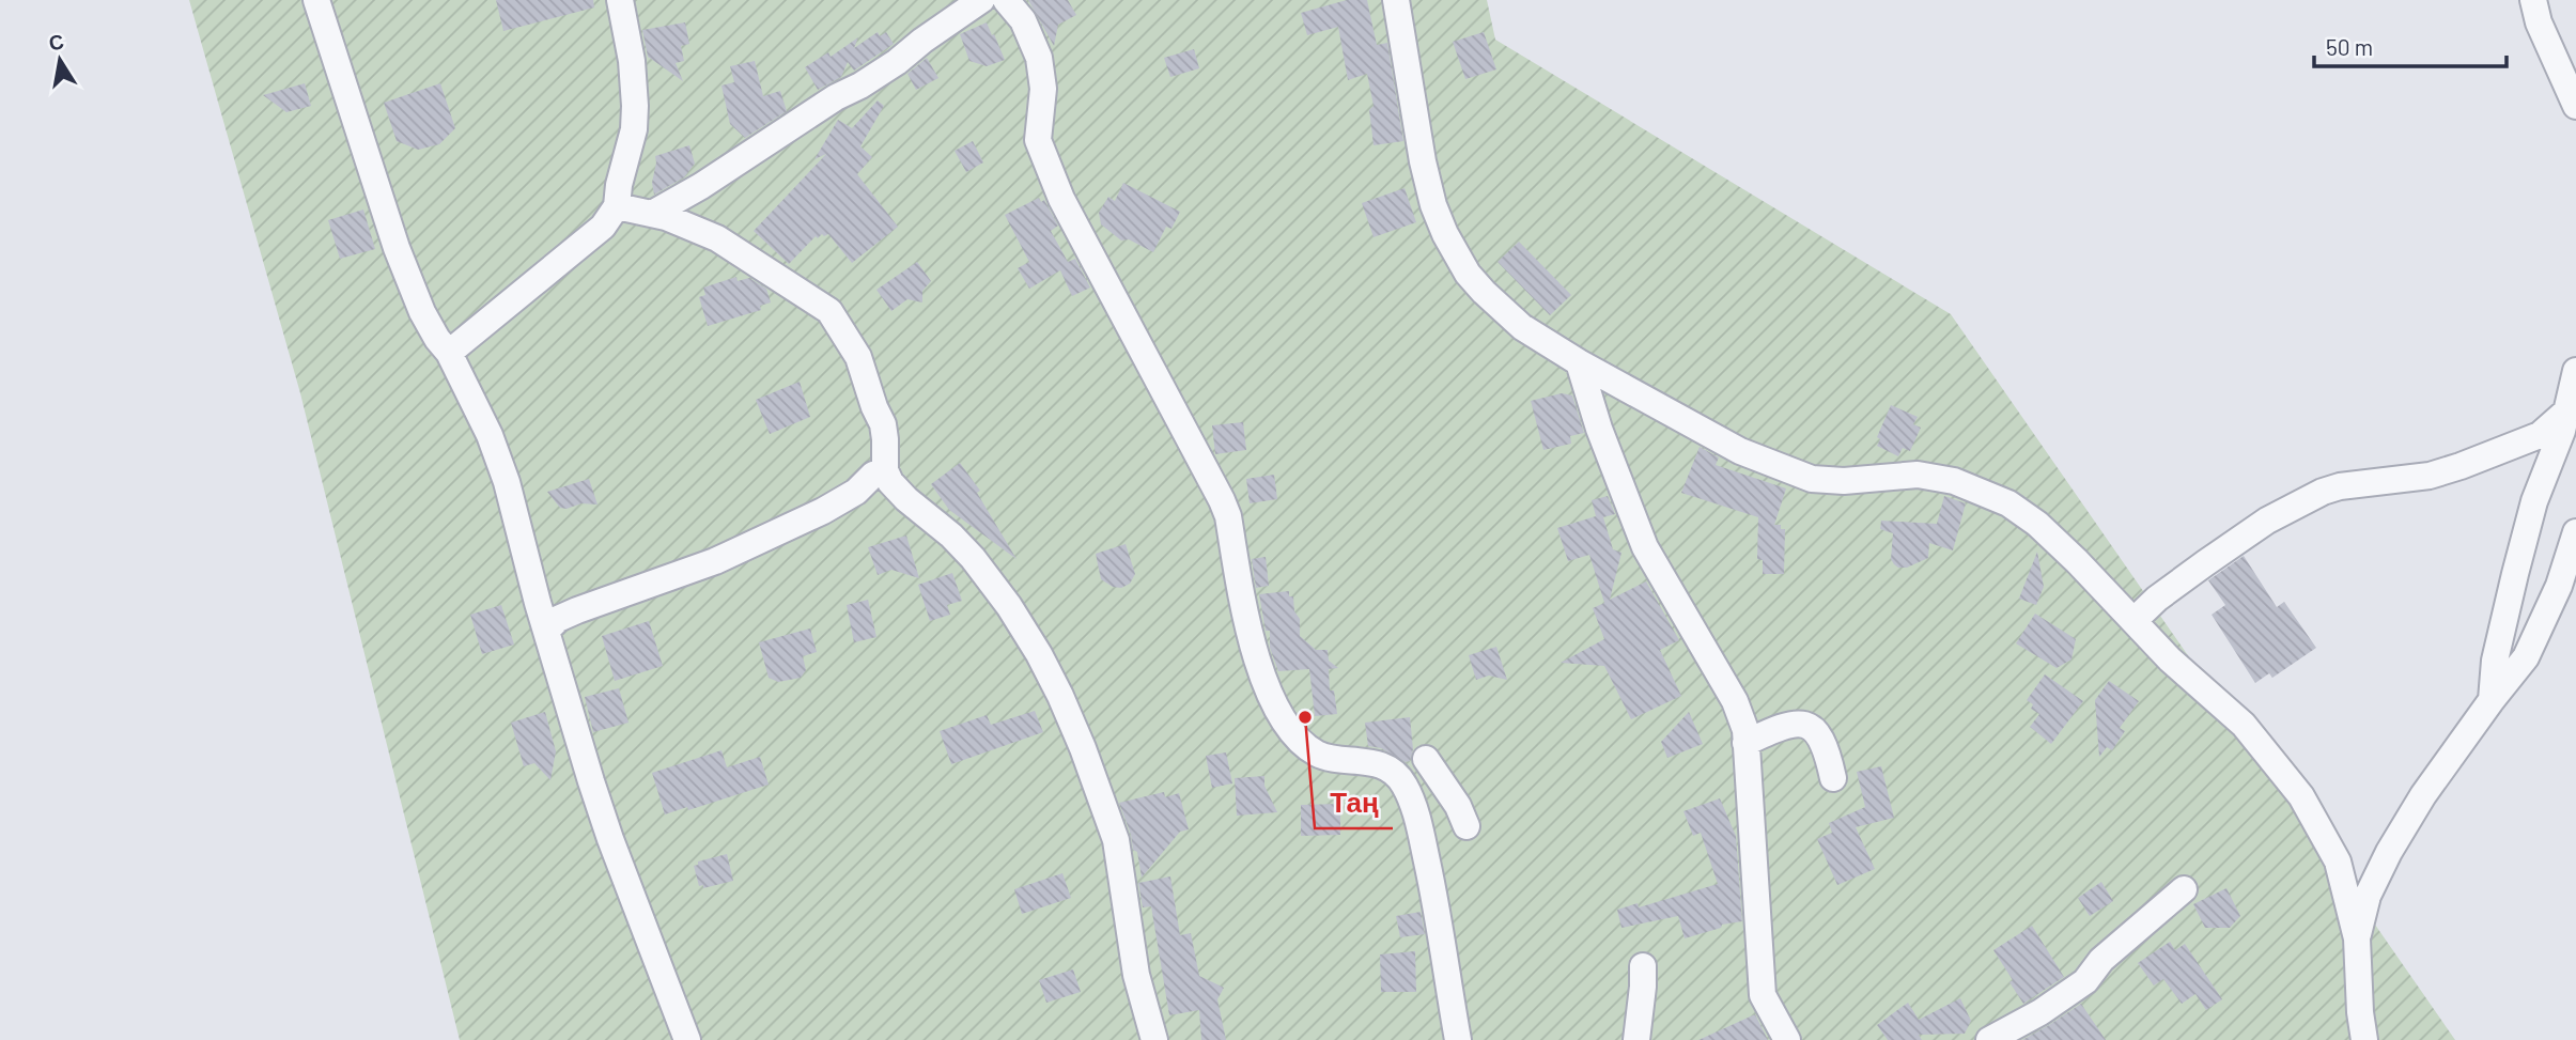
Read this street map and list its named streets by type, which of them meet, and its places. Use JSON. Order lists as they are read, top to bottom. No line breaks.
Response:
{"places":["Таң"],"scale_bar":"50 m","north":"top"}
